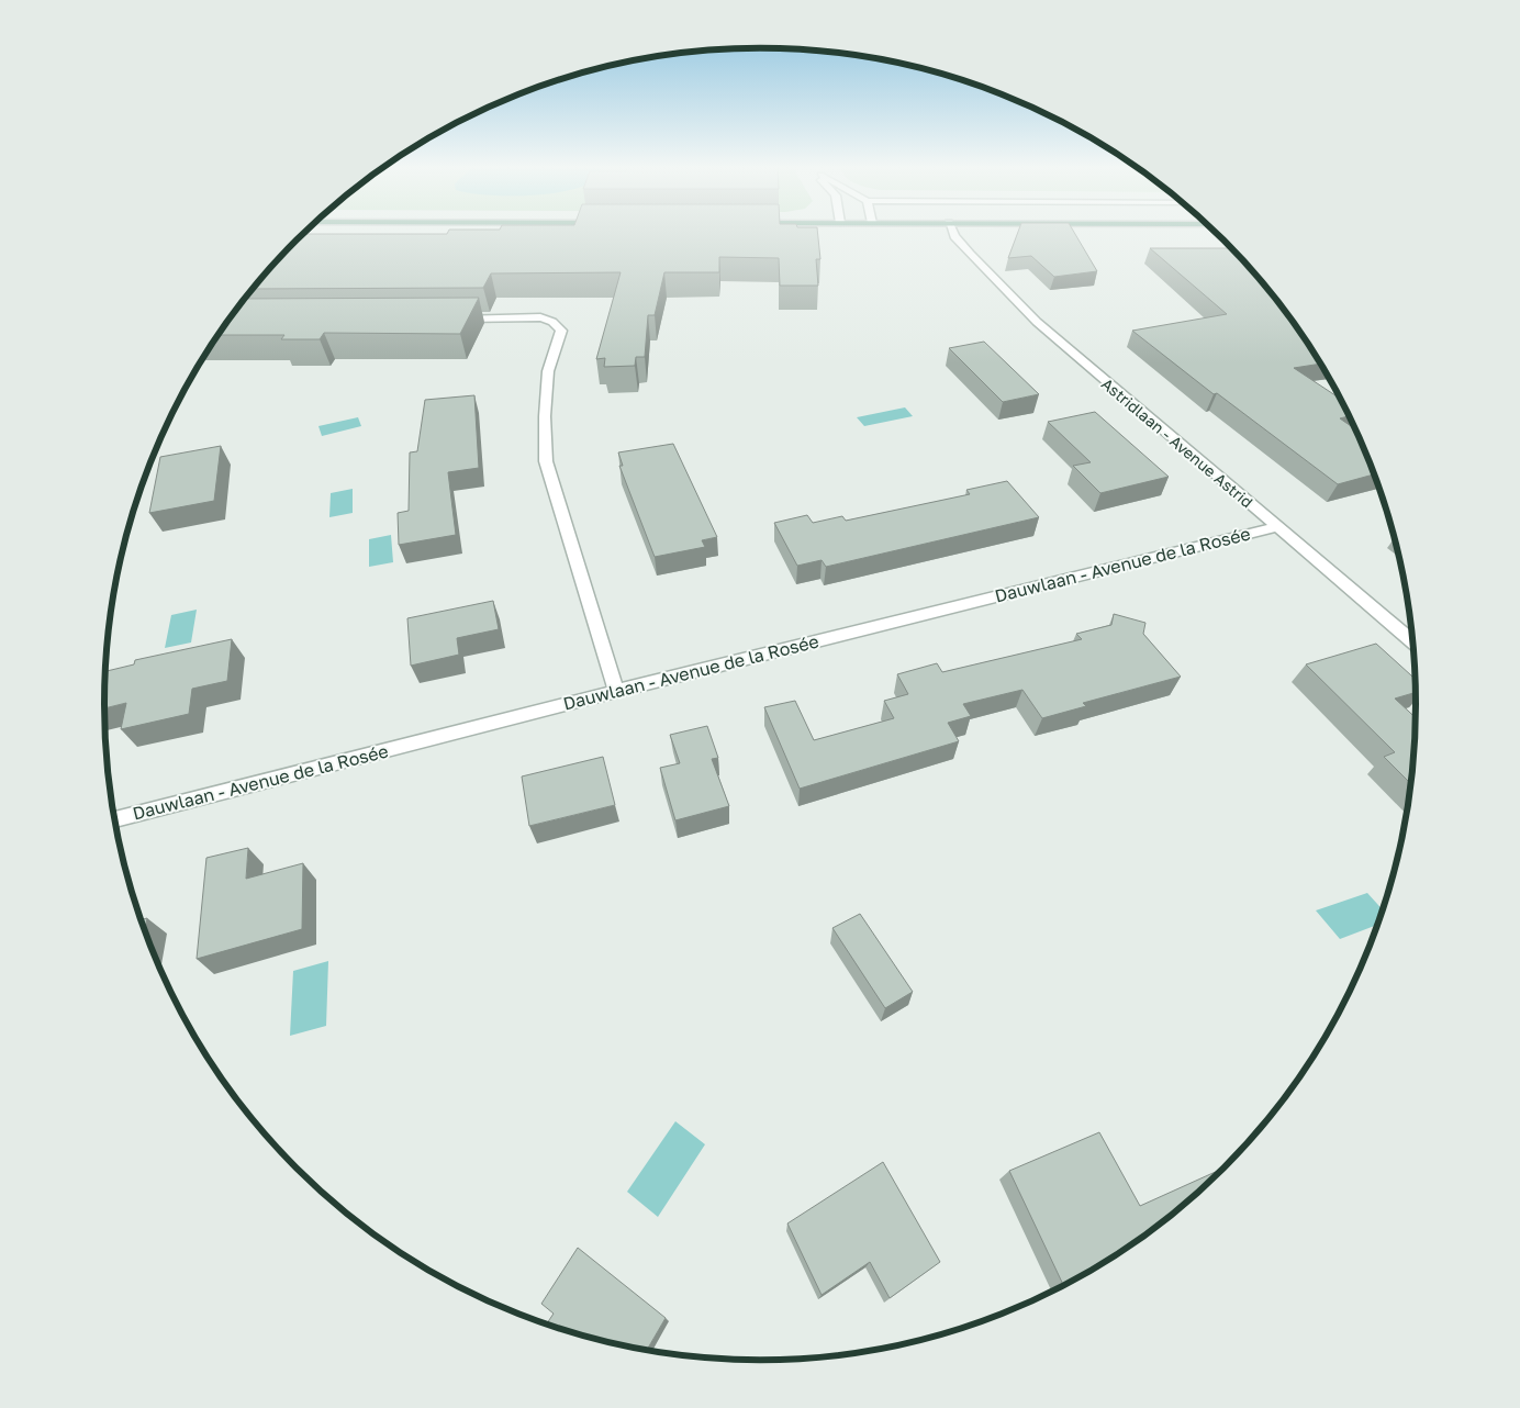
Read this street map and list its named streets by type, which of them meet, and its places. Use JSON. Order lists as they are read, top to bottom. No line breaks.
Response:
{"streets":{"street":["Astridlaan - Avenue Astrid","Dauwlaan - Avenue de la Rosée"]},"crossings":[["Astridlaan - Avenue Astrid","Dauwlaan - Avenue de la Rosée"]]}
